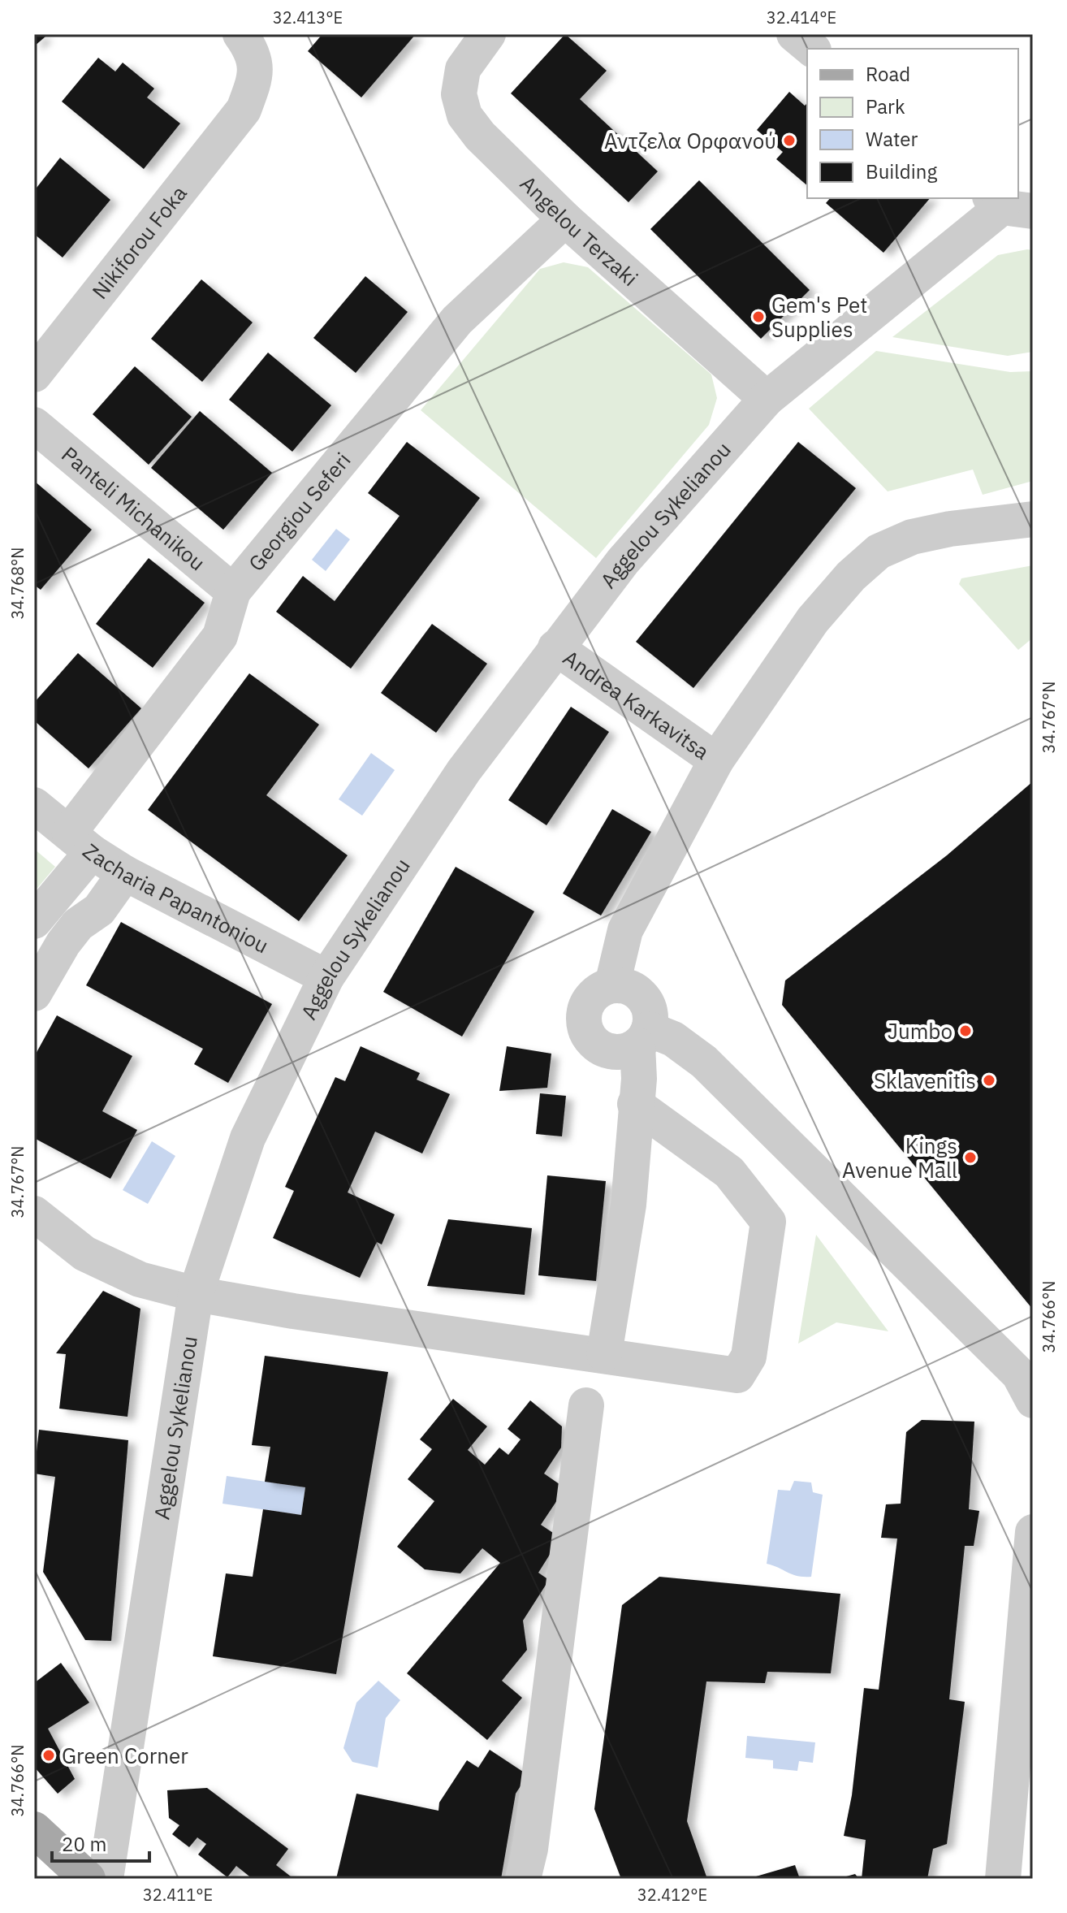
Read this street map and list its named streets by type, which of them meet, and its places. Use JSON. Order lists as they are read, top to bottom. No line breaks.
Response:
{"streets":{"street":["Angelou Terzaki","Nikiforou Foka","Panteli Michanikou","Georgiou Seferi","Aggelou Sykelianou","Andrea Karkavitsa","Zacharia Papantoniou"]},"crossings":[["Angelou Terzaki","Georgiou Seferi"],["Angelou Terzaki","Aggelou Sykelianou"],["Panteli Michanikou","Georgiou Seferi"],["Georgiou Seferi","Zacharia Papantoniou"],["Aggelou Sykelianou","Andrea Karkavitsa"],["Aggelou Sykelianou","Zacharia Papantoniou"]],"places":["Αντζελα Ορφανού","Gem's Pet Supplies","Jumbo","Sklavenitis","Kings Avenue Mall","Green Corner"],"legend":["Road","Park","Water","Building"],"scale_bar":"20 m","coordinates":["32.413°E","32.414°E","34.768°N","34.767°N","34.766°N","32.411°E","32.412°E"]}
